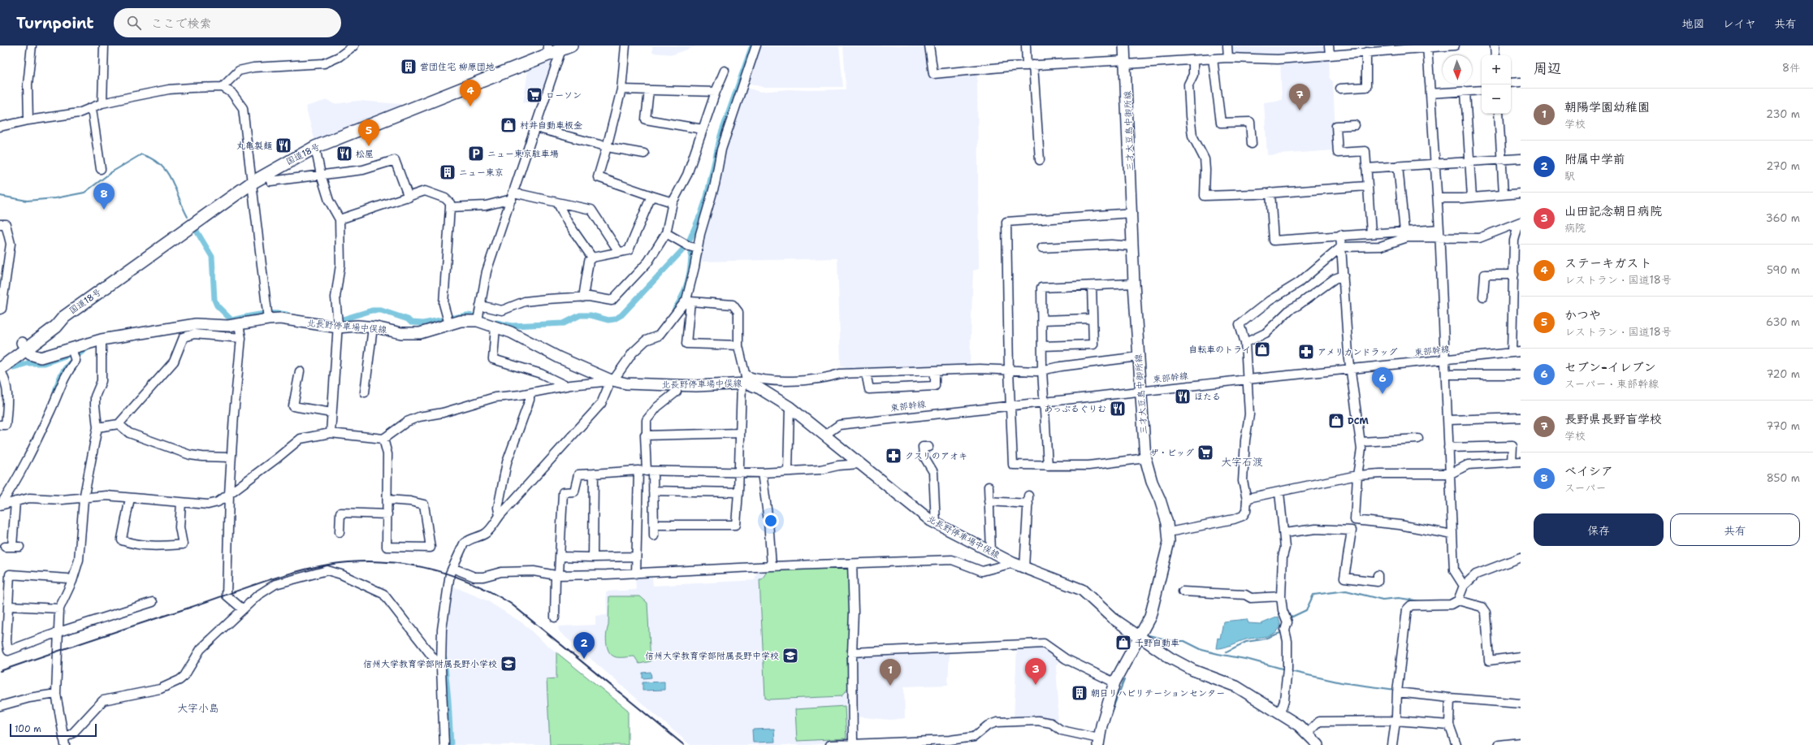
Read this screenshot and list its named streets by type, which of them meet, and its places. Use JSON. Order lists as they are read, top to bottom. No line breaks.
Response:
{"streets":{"highway":["国道18号"],"main road":["三才大豆島中御所線","北長野停車場中俣線"],"street":["東部幹線"]},"crossings":[["三才大豆島中御所線","北長野停車場中俣線"],["三才大豆島中御所線","東部幹線"],["国道18号","北長野停車場中俣線"],["北長野停車場中俣線","東部幹線"]],"districts":["大字石渡","大字小島"],"places":{"building":["営団住宅 柳原団地","ニュー東京","朝日リハビリテーションセンター"],"supermarket":["ローソン","ザ・ビッグ"],"shop":["村井自動車板金","自転車のトライ","DCM","千野自動車"],"restaurant":["丸亀製麺","松屋","ほたる","あっぷるぐりむ"],"parking":["ニュー東京駐車場"],"pharmacy":["アメリカンドラッグ","クスリのアオキ"],"school or university":["信州大学教育学部附属長野中学校","信州大学教育学部附属長野小学校"]},"scale_bar":"100 m","north":"bottom","page":{"header":"Turnpoint","search":"ここで検索","nav":["地図","レイヤ","共有"],"heading":["周辺","8件"],"map_buttons":["+","−"],"pins":["4","7","5","8","6","2","3","1"],"list":[{"mark":"1","name":"朝陽学園幼稚園","note":"学校","value":"230 m"},{"mark":"2","name":"附属中学前","note":"駅","value":"270 m"},{"mark":"3","name":"山田記念朝日病院","note":"病院","value":"360 m"},{"mark":"4","name":"ステーキガスト","note":"レストラン · 国道18号","value":"590 m"},{"mark":"5","name":"かつや","note":"レストラン · 国道18号","value":"630 m"},{"mark":"6","name":"セブン-イレブン","note":"スーパー · 東部幹線","value":"720 m"},{"mark":"7","name":"長野県長野盲学校","note":"学校","value":"770 m"},{"mark":"8","name":"ベイシア","note":"スーパー","value":"850 m"}],"buttons":["保存","共有"],"scale":"100 m"}}
